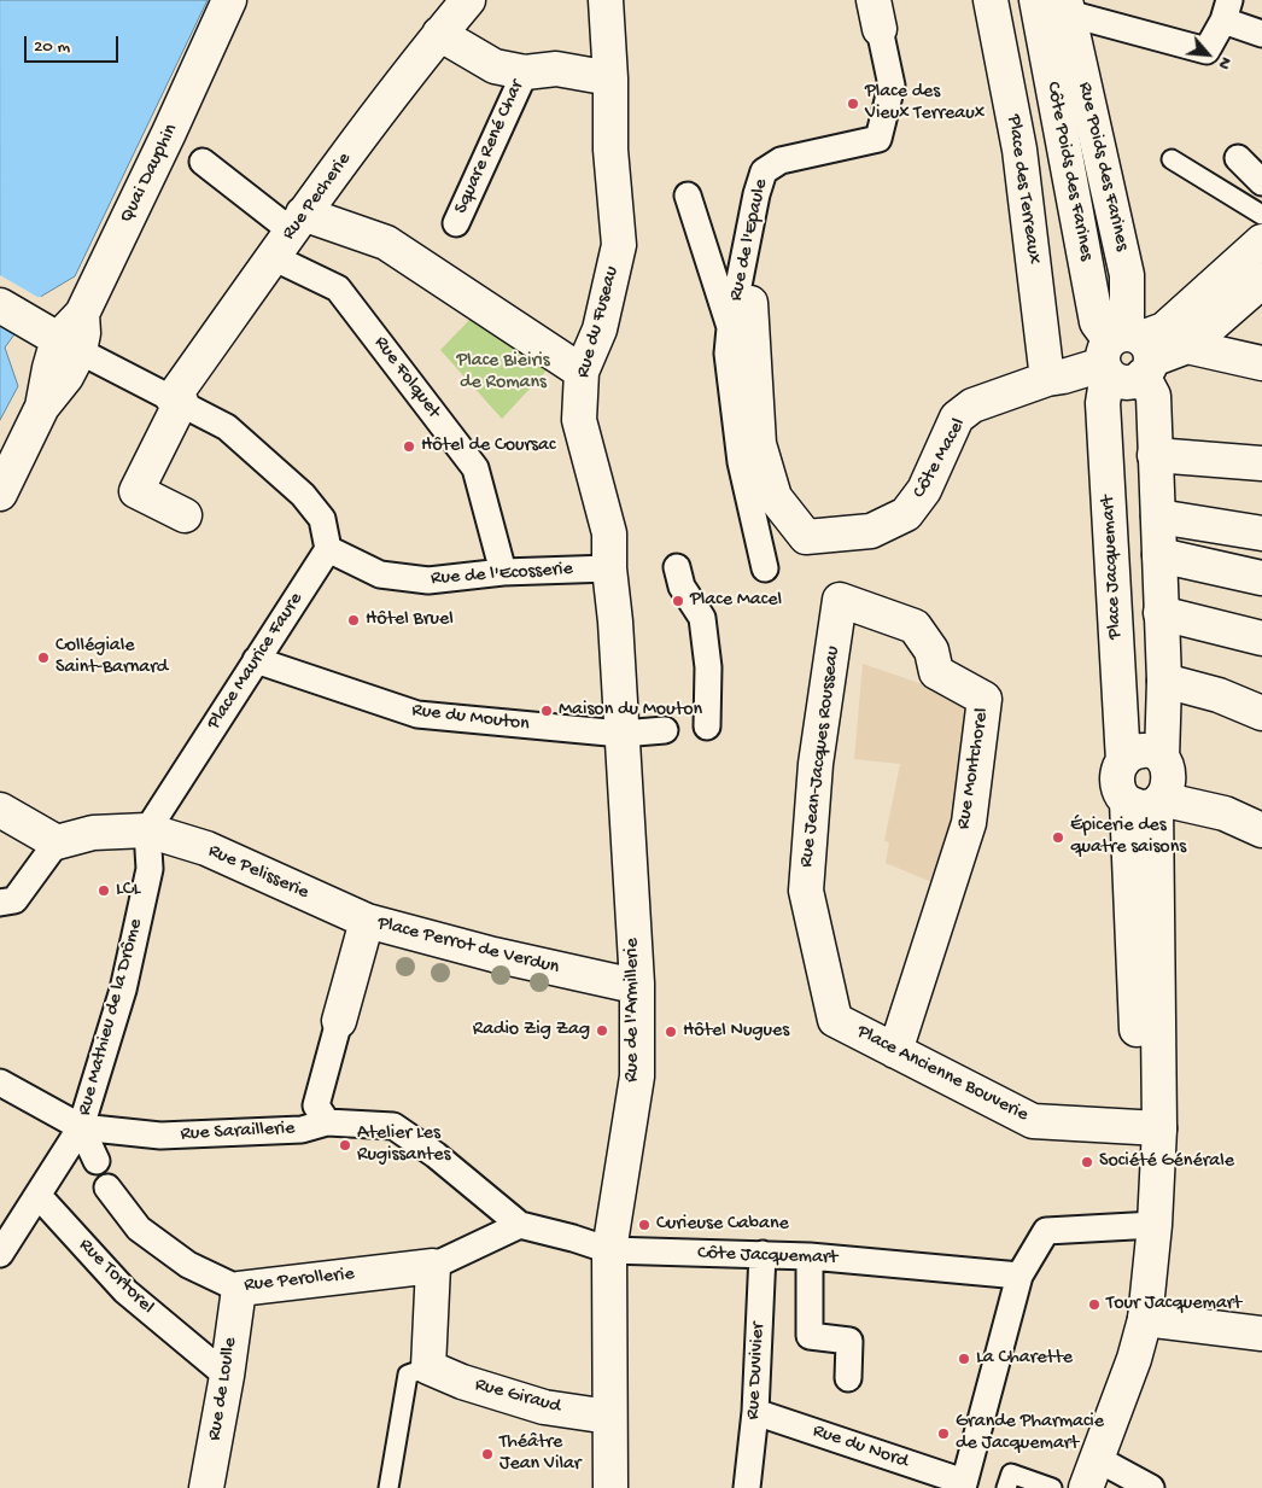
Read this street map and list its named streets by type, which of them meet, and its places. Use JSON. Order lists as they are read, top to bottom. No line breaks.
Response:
{"streets":{"street":["Square René Char","Rue Poids des Farines","Côte Poids des Farines","Quai Dauphin","Place des Terreaux","Rue Pecherie","Rue de l'Epaule","Rue du Fuseau","Rue Folquet","Côte Macel","Place Jacquemart","Rue de l'Ecosserie","Place Maurice Faure","Rue du Mouton","Rue Jean-Jacques Rousseau","Rue Montchorel","Rue Pelisserie","Place Perrot de Verdun","Rue de l'Armillerie","Rue Mathieu de la Drôme","Place Ancienne Bouverie","Rue Saraillerie","Côte Jacquemart","Rue Tortorel","Rue Perollerie","Rue Duvivier","Rue de Loulle","Rue Giraud","Rue du Nord"]},"crossings":[["Rue Poids des Farines","Côte Poids des Farines"],["Rue Poids des Farines","Côte Macel"],["Rue Poids des Farines","Place Jacquemart"],["Côte Poids des Farines","Côte Macel"],["Côte Poids des Farines","Place Jacquemart"],["Place des Terreaux","Côte Macel"],["Rue Pecherie","Rue Folquet"],["Rue de l'Epaule","Côte Macel"],["Rue du Fuseau","Rue de l'Ecosserie"],["Rue du Fuseau","Rue de l'Armillerie"],["Rue Folquet","Rue de l'Ecosserie"],["Côte Macel","Place Jacquemart"],["Place Jacquemart","Place Ancienne Bouverie"],["Rue de l'Ecosserie","Place Maurice Faure"],["Rue de l'Ecosserie","Rue de l'Armillerie"],["Place Maurice Faure","Rue du Mouton"],["Place Maurice Faure","Rue Pelisserie"],["Place Maurice Faure","Rue Mathieu de la Drôme"],["Rue du Mouton","Rue de l'Armillerie"],["Rue Jean-Jacques Rousseau","Rue Montchorel"],["Rue Jean-Jacques Rousseau","Place Ancienne Bouverie"],["Rue Montchorel","Place Ancienne Bouverie"],["Rue Pelisserie","Place Perrot de Verdun"],["Rue Pelisserie","Rue Mathieu de la Drôme"],["Place Perrot de Verdun","Rue de l'Armillerie"],["Rue de l'Armillerie","Côte Jacquemart"],["Rue de l'Armillerie","Rue Giraud"],["Rue Mathieu de la Drôme","Rue Saraillerie"],["Rue Mathieu de la Drôme","Rue Tortorel"],["Rue Saraillerie","Côte Jacquemart"],["Côte Jacquemart","Rue Perollerie"],["Côte Jacquemart","Rue Duvivier"],["Côte Jacquemart","Rue du Nord"],["Rue Tortorel","Rue de Loulle"],["Rue Perollerie","Rue de Loulle"],["Rue Duvivier","Rue du Nord"]],"parks":["Place Bieiris de Romans"],"places":["Place des Vieux Terreaux","Hôtel de Coursac","Place Macel","Hôtel Bruel","Collégiale Saint-Barnard","Maison du Mouton","Épicerie des quatre saisons","LCL","Radio Zig Zag","Hôtel Nugues","Atelier Les Rugissantes","Société Générale","Curieuse Cabane","Tour Jacquemart","La Charette","Grande Pharmacie de Jacquemart","Théâtre Jean Vilar"],"scale_bar":"20 m","north":"bottom right"}
